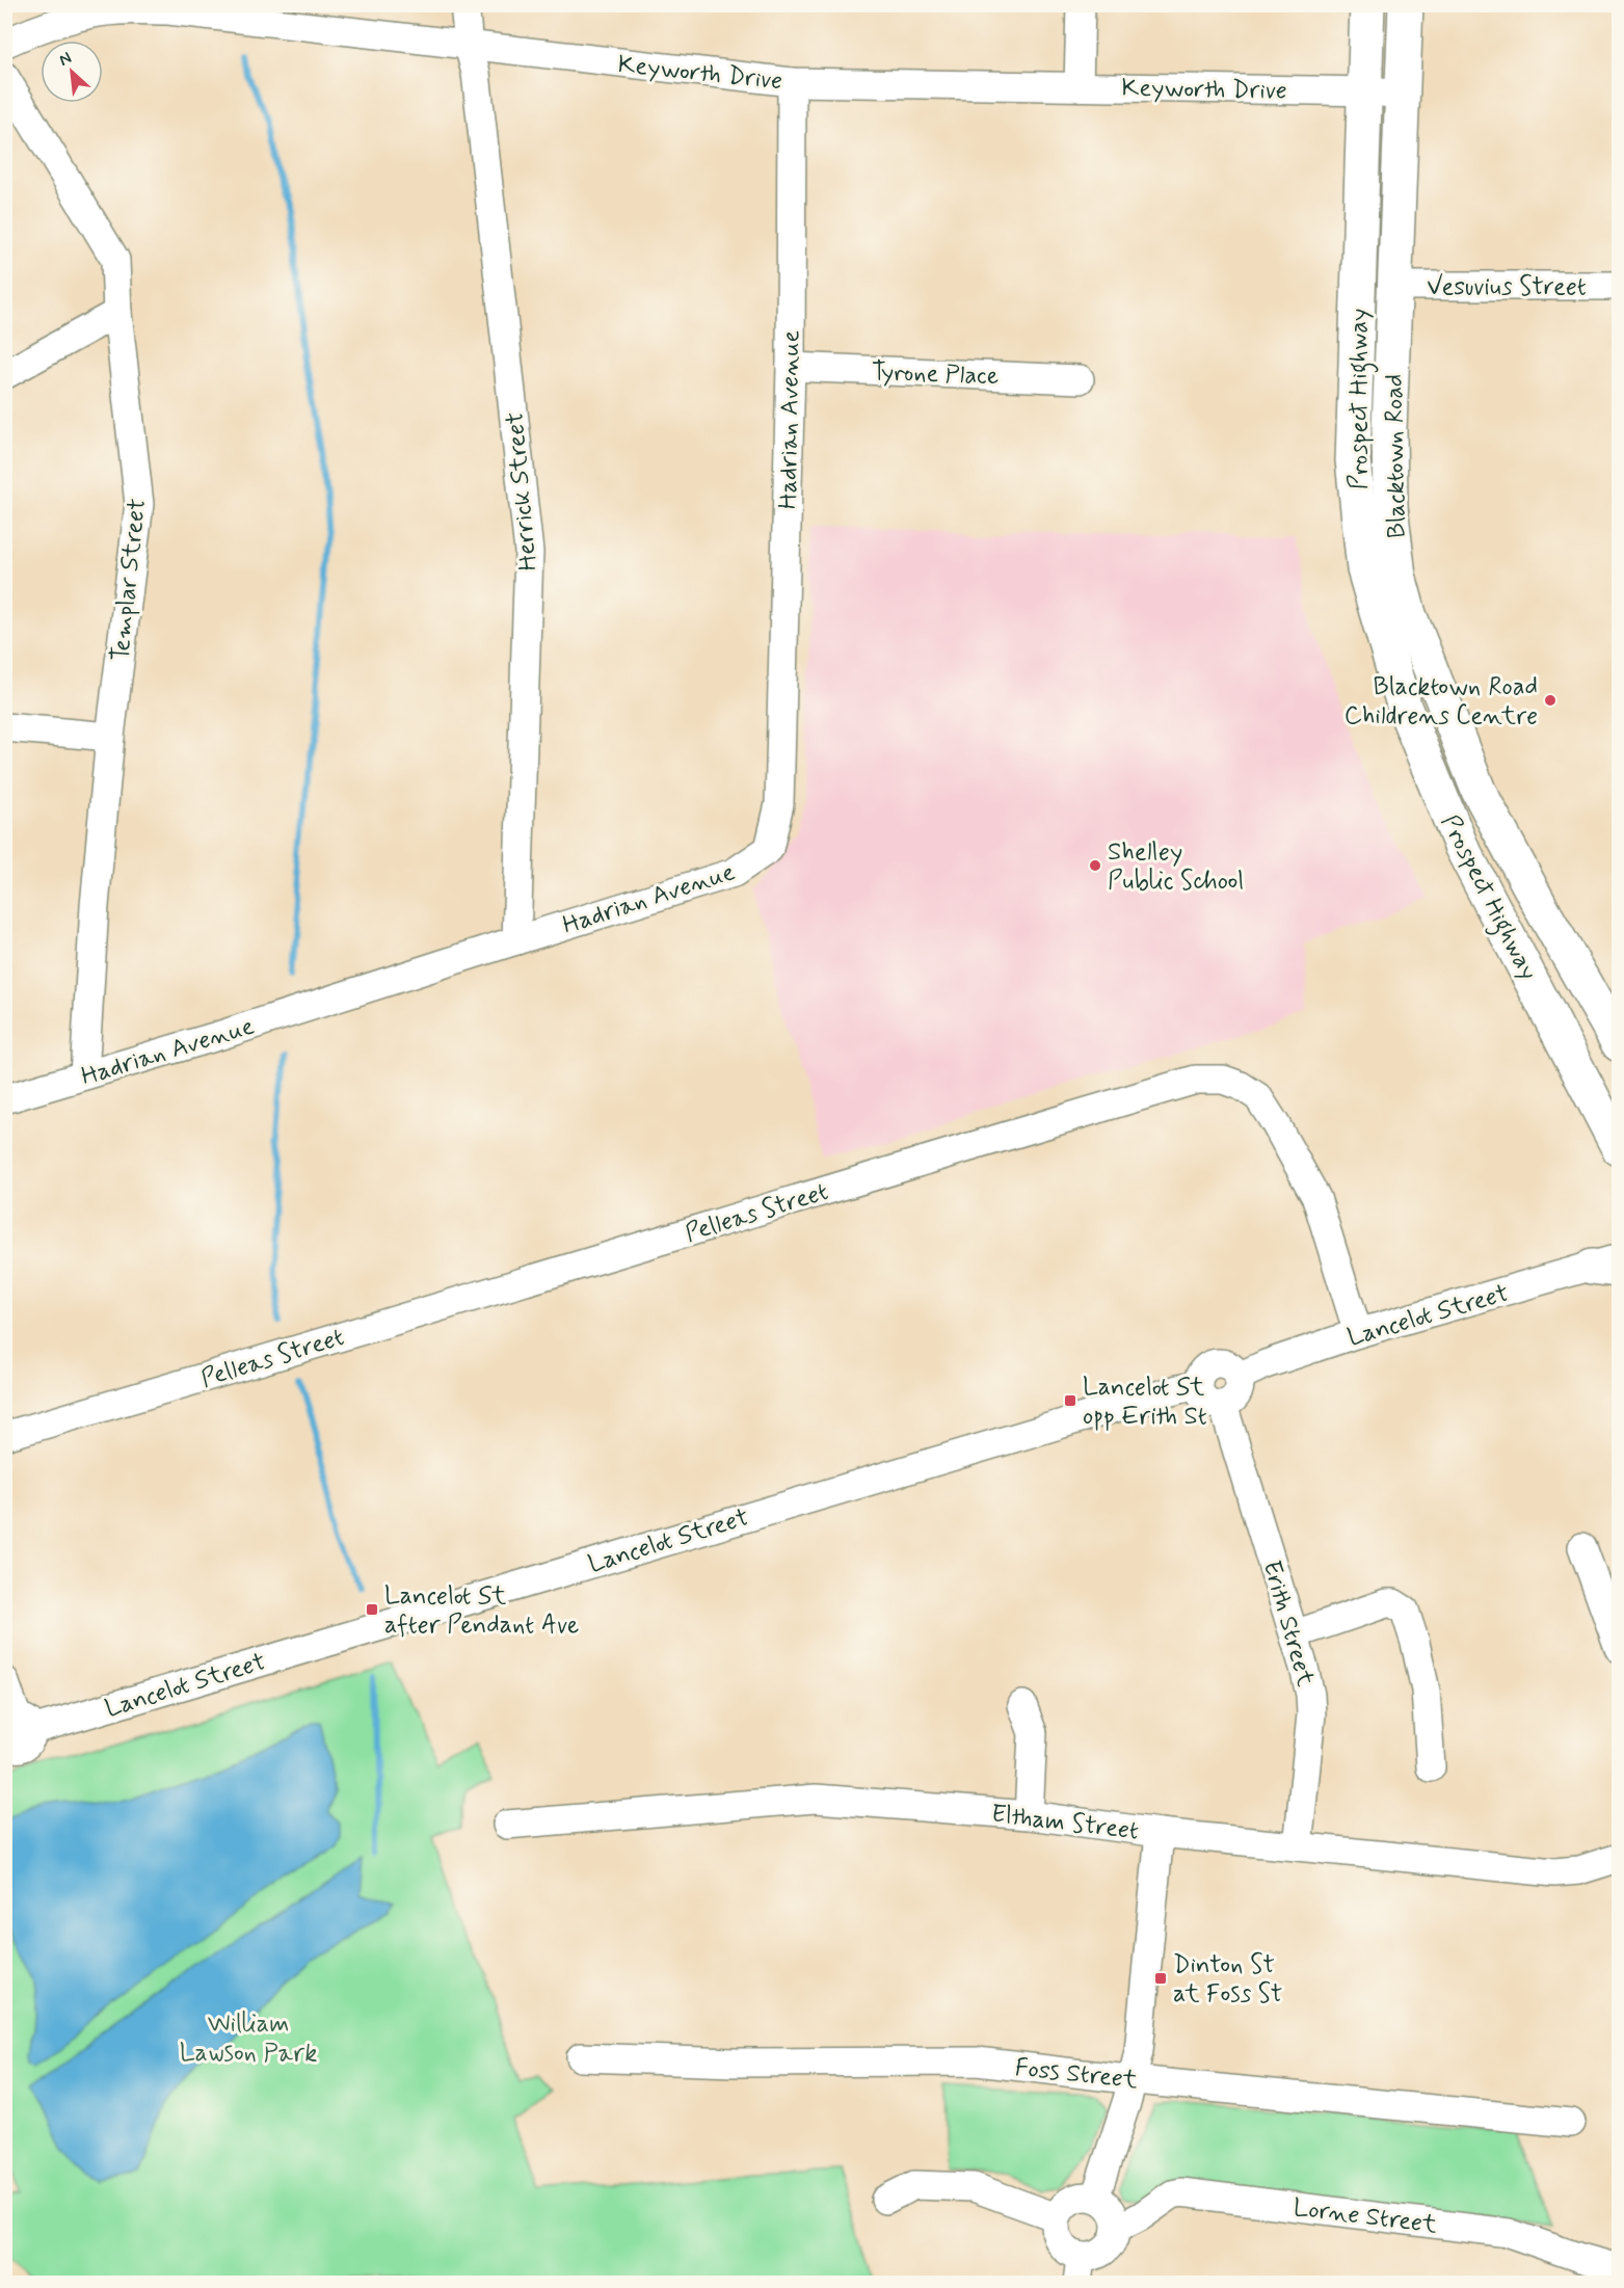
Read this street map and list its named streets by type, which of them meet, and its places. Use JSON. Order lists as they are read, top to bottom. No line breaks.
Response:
{"streets":{"main road":["Prospect Highway","Blacktown Road"],"street":["Keyworth Drive","Vesuvius Street","Tyrone Place","Hadrian Avenue","Herrick Street","Templar Street","Pelleas Street","Lancelot Street","Erith Street","Eltham Street","Foss Street","Lorne Street"]},"crossings":[["Keyworth Drive","Prospect Highway"],["Keyworth Drive","Hadrian Avenue"],["Keyworth Drive","Blacktown Road"],["Keyworth Drive","Herrick Street"],["Vesuvius Street","Blacktown Road"],["Tyrone Place","Hadrian Avenue"],["Hadrian Avenue","Herrick Street"],["Hadrian Avenue","Templar Street"],["Pelleas Street","Lancelot Street"],["Lancelot Street","Erith Street"],["Erith Street","Eltham Street"]],"parks":["William Lawson Park"],"places":{"other":["Blacktown Road Childrens Centre","Shelley Public School"],"transit":["Lancelot St opp Erith St","Lancelot St after Pendant Ave","Dinton St at Foss St"]},"north":"top left"}
